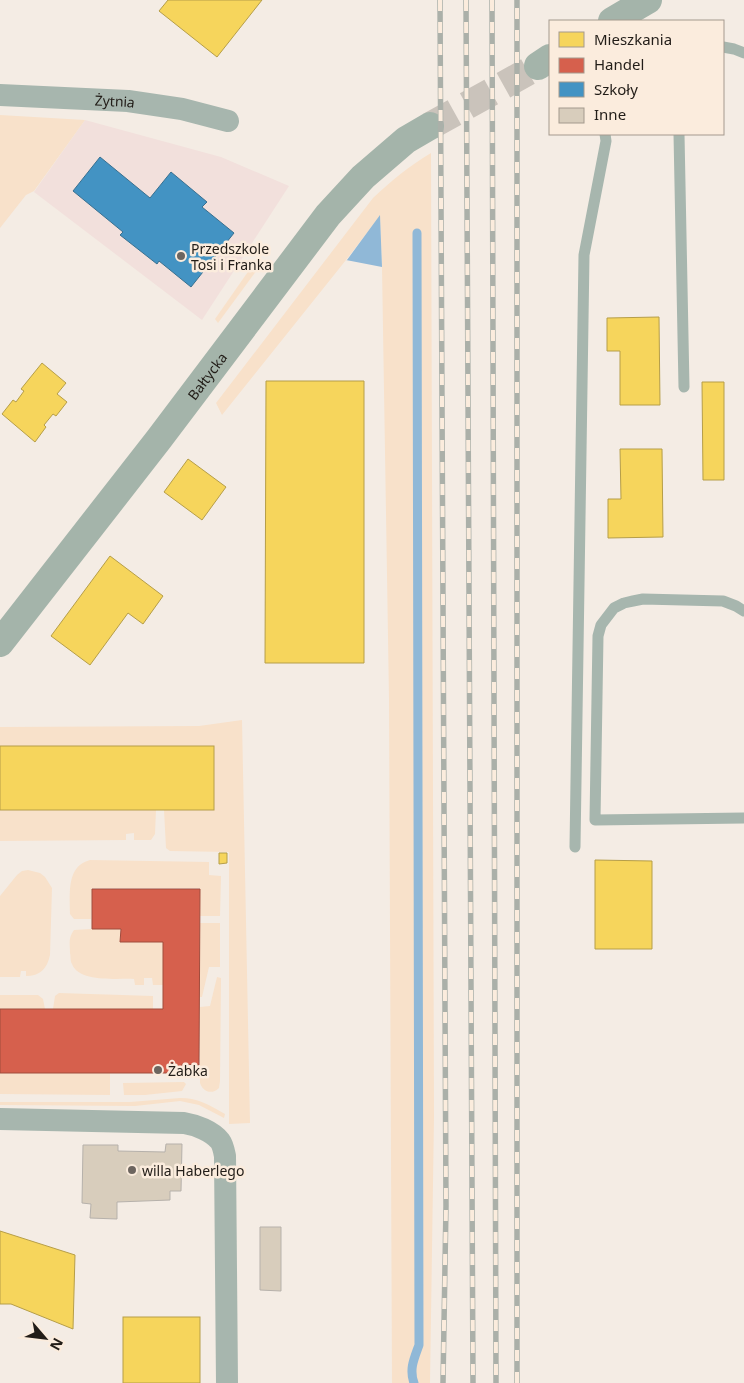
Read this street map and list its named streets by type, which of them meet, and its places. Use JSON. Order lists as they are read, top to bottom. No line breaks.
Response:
{"streets":{"street":["Żytnia","Bałtycka"]},"places":["Przedszkole Tosi i Franka","Żabka","willa Haberlego"],"legend":["Mieszkania","Handel","Szkoły","Inne"],"north":"bottom right"}
